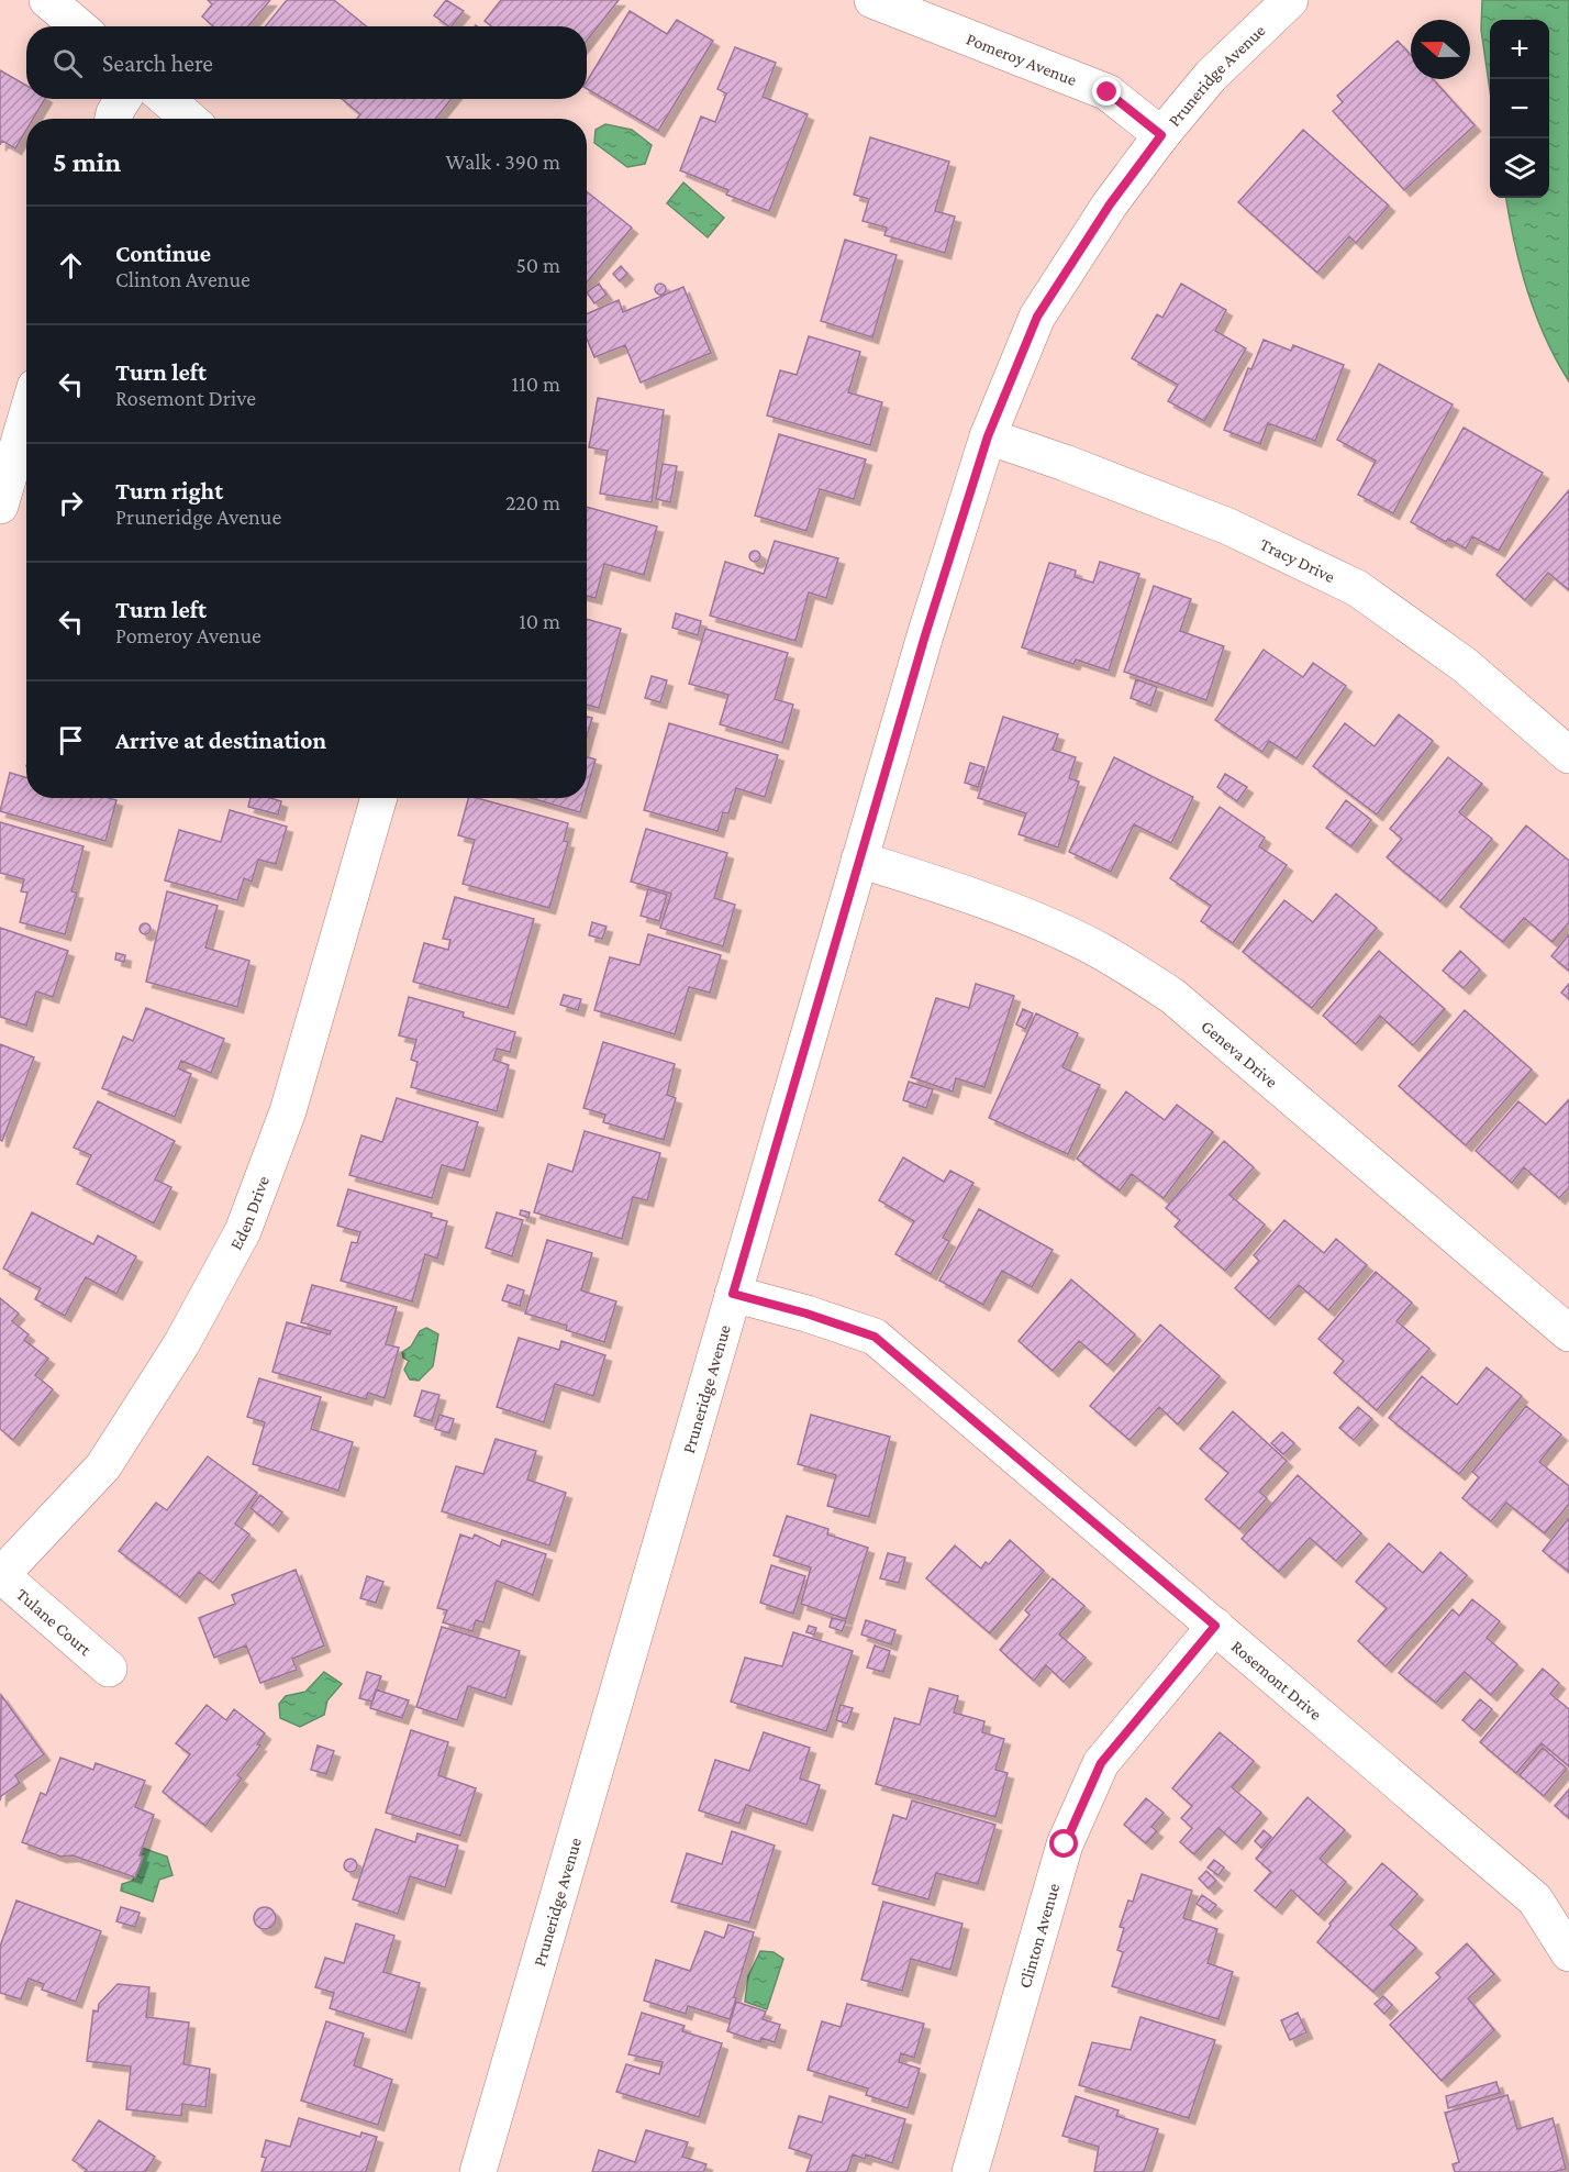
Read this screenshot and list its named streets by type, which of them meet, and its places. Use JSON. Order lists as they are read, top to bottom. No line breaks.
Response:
{"streets":{"street":["Pomeroy Avenue","Pruneridge Avenue","Tracy Drive","Geneva Drive","Eden Drive","Tulane Court","Rosemont Drive","Clinton Avenue"]},"crossings":[["Pomeroy Avenue","Pruneridge Avenue"],["Pruneridge Avenue","Tracy Drive"],["Pruneridge Avenue","Geneva Drive"],["Pruneridge Avenue","Rosemont Drive"],["Eden Drive","Tulane Court"],["Rosemont Drive","Clinton Avenue"]],"north":"left","page":{"map_buttons":["+","−"],"search":"Search here","heading":["5 min","Walk · 390 m"],"list":[["Continue","Clinton Avenue","50 m"],["Turn left","Rosemont Drive","110 m"],["Turn right","Pruneridge Avenue","220 m"],["Turn left","Pomeroy Avenue","10 m"],"Arrive at destination"]}}
